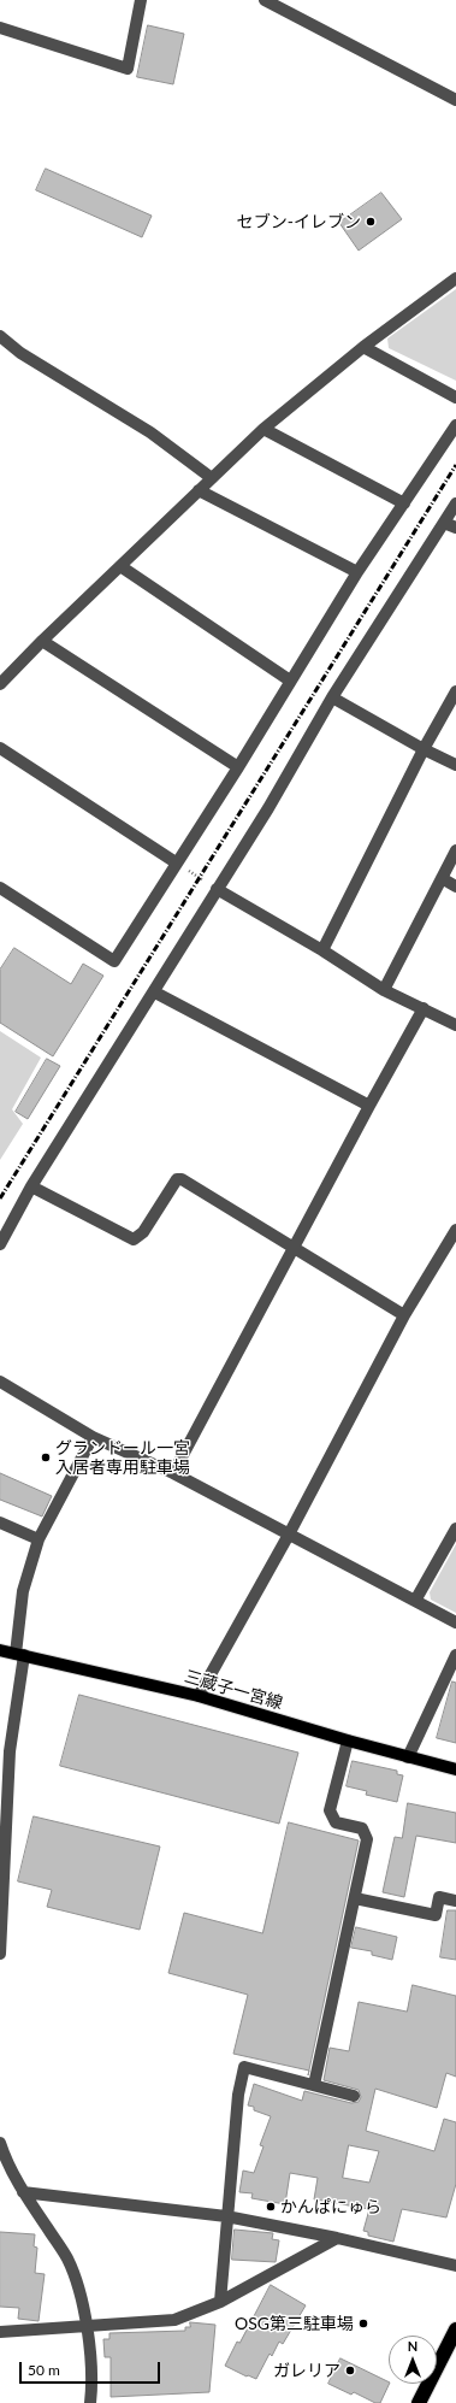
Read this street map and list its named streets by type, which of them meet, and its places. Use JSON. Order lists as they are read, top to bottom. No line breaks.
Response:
{"streets":{"main road":["三蔵子一宮線"]},"places":["セブン-イレブン","グランドール一宮 入居者専用駐車場","かんぱにゅら","OSG第三駐車場","ガレリア"],"scale_bar":"50 m","north":"top"}
